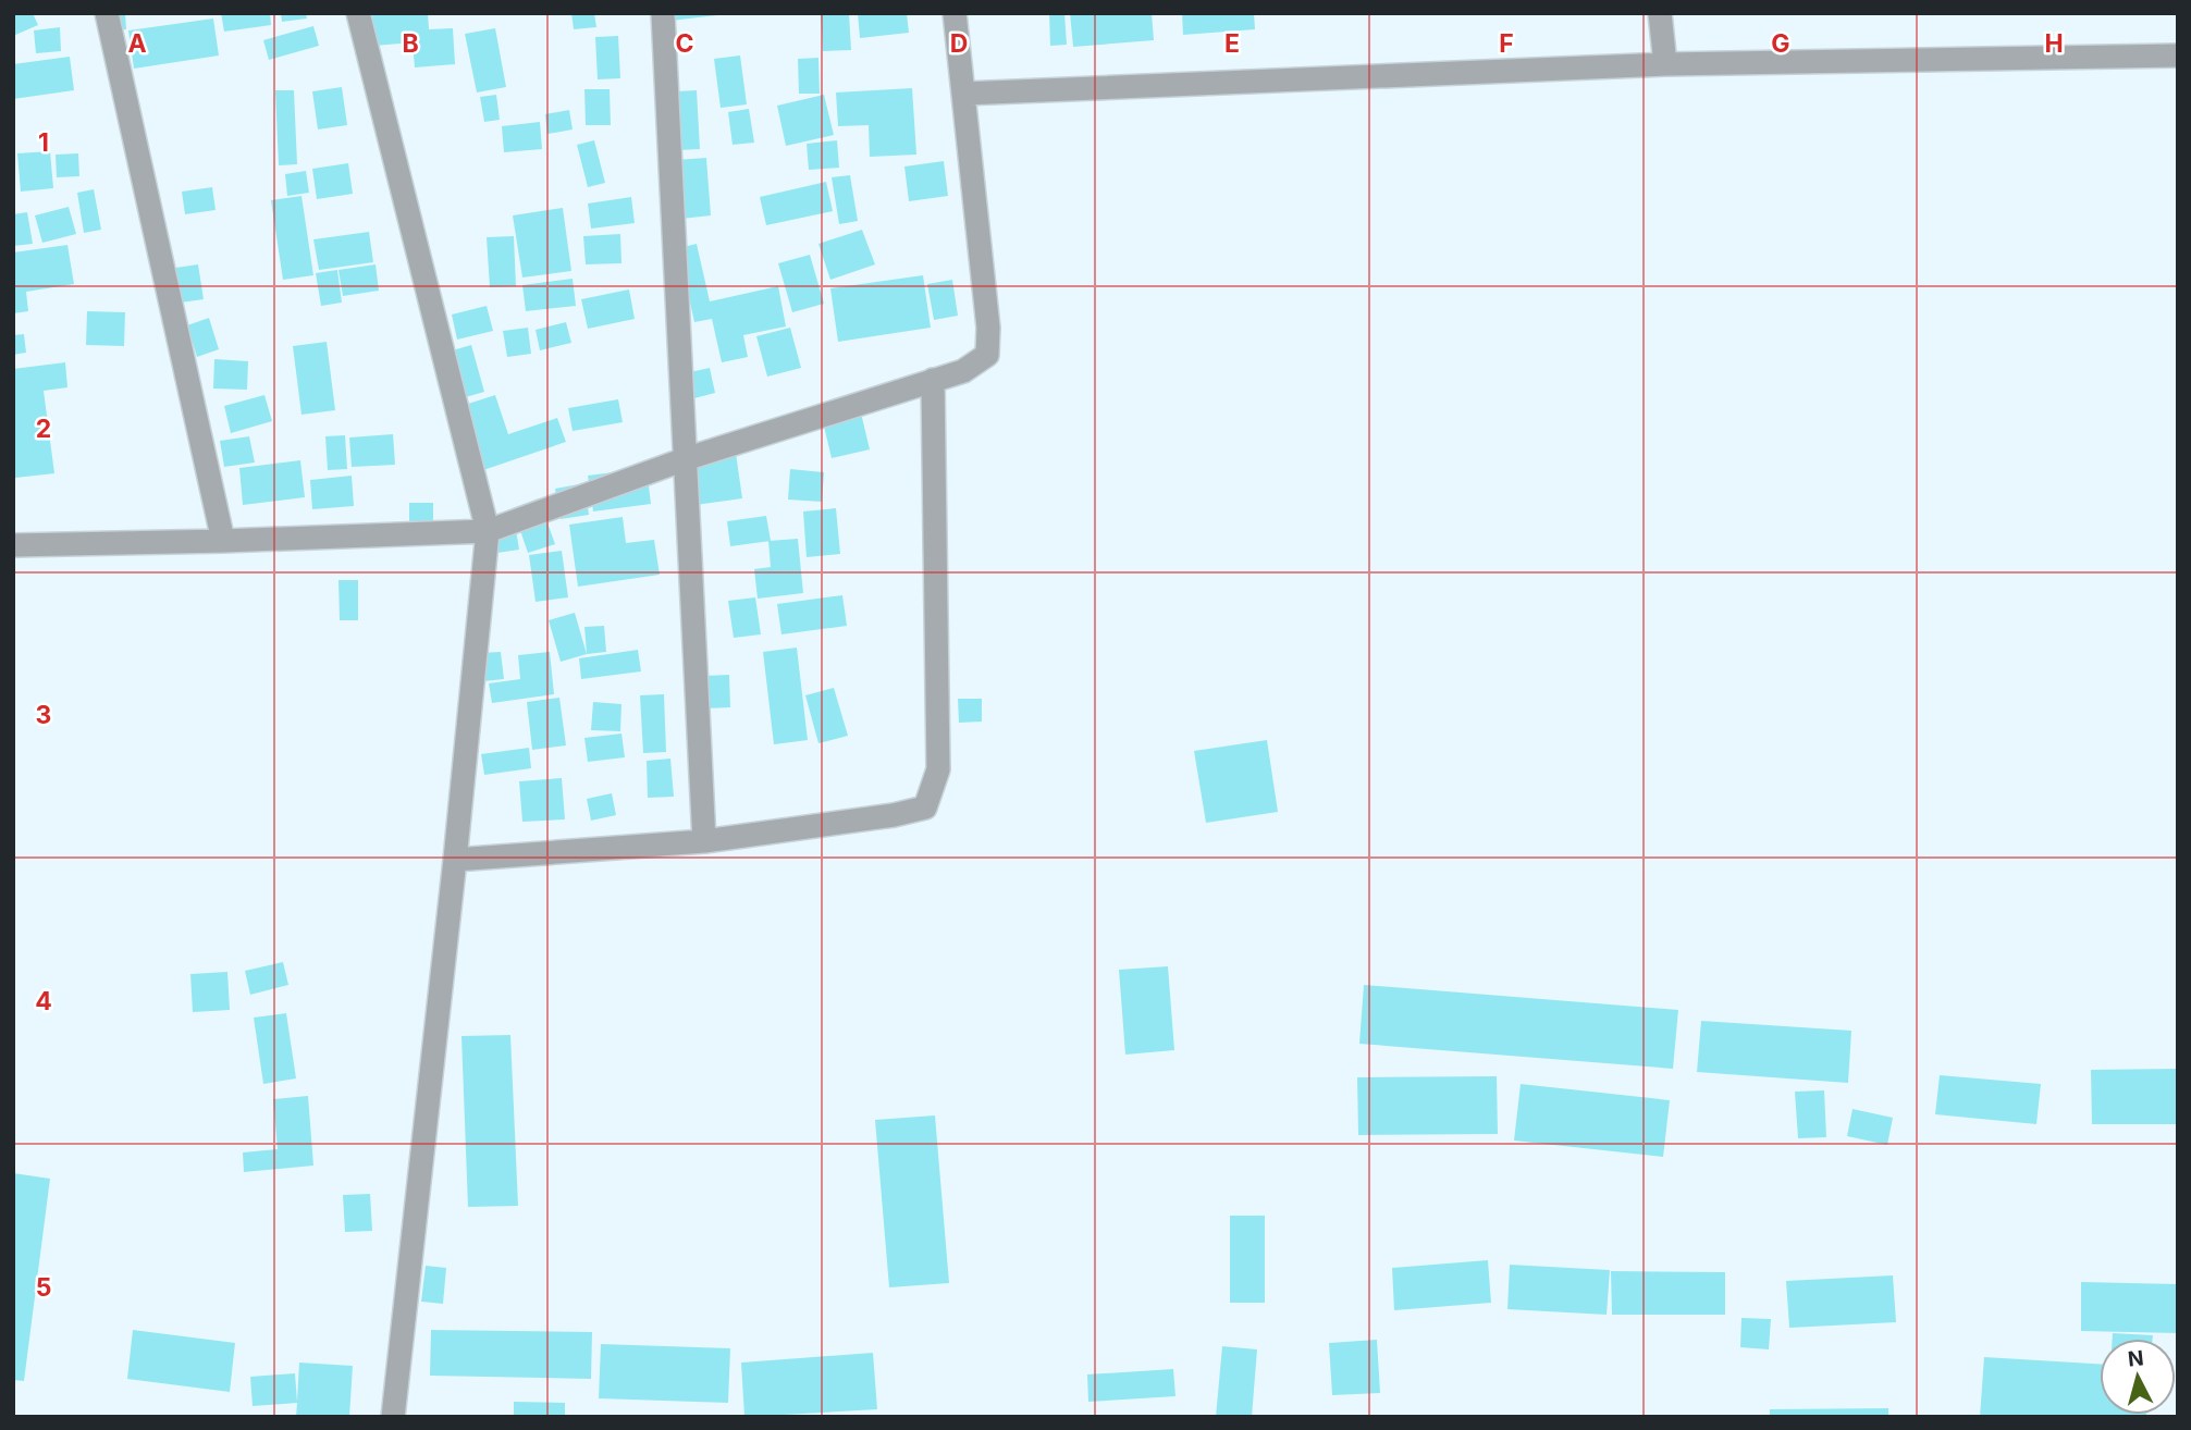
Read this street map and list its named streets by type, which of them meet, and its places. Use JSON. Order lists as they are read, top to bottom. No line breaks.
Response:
{"north":"top","grid":{"columns":["A","B","C","D","E","F","G","H"],"rows":["1","2","3","4","5"]}}
